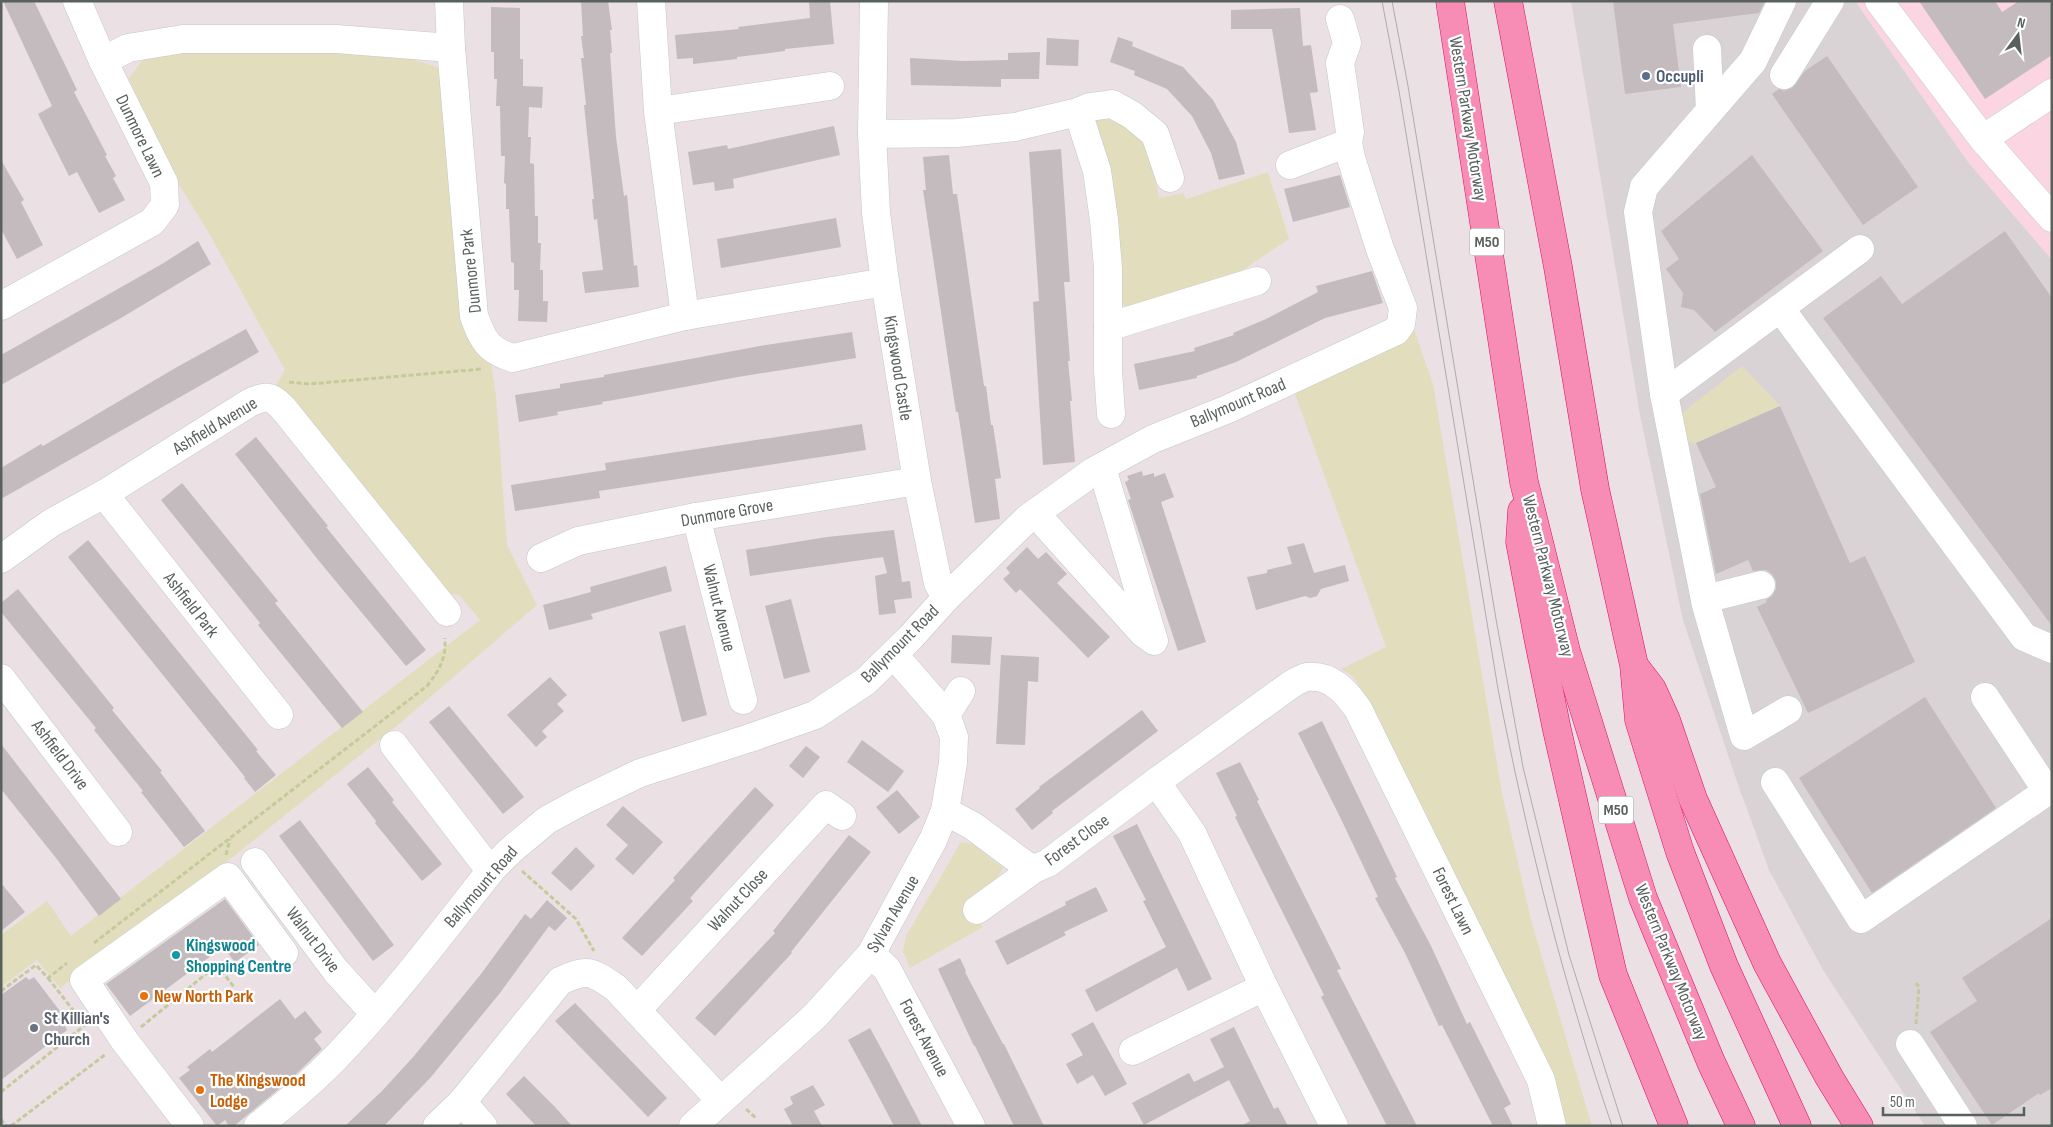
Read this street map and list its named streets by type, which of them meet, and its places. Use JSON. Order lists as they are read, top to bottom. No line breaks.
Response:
{"streets":{"highway":["Western Parkway Motorway","M50"],"street":["Dunmore Lawn","Dunmore Park","Kingswood Castle","Ballymount Road","Ashfield Avenue","Dunmore Grove","Ashfield Park","Walnut Avenue","Ashfield Drive","Forest Close","Walnut Close","Forest Lawn","Sylvan Avenue","Walnut Drive","Forest Avenue"]},"crossings":[["Western Parkway Motorway","M50"],["Dunmore Park","Kingswood Castle"],["Kingswood Castle","Ballymount Road"],["Kingswood Castle","Dunmore Grove"],["Ballymount Road","Sylvan Avenue"],["Ballymount Road","Walnut Drive"],["Ashfield Avenue","Ashfield Park"],["Dunmore Grove","Walnut Avenue"],["Forest Close","Forest Lawn"],["Forest Close","Sylvan Avenue"],["Sylvan Avenue","Forest Avenue"]],"places":["Occupli","Kingswood Shopping Centre","New North Park","St Killian's Church","The Kingswood Lodge"],"scale_bar":"50 m","north":"top"}
